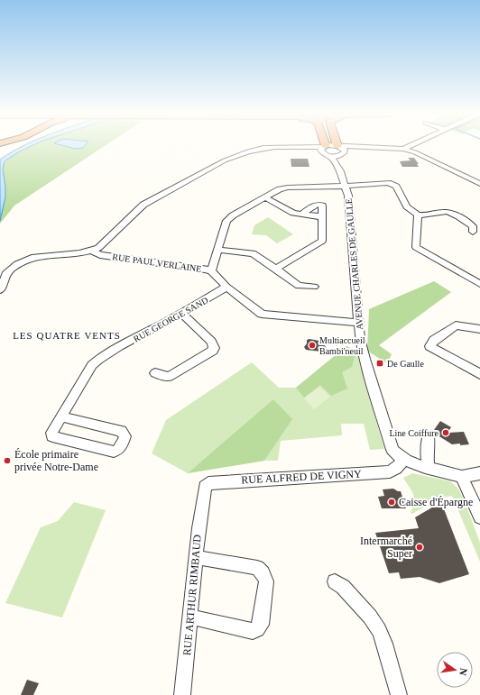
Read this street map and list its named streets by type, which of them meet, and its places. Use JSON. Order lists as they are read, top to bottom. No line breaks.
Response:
{"streets":{"street":["RUE PAUL VERLAINE","AVENUE CHARLES DE GAULLE","RUE GEORGE SAND","RUE ALFRED DE VIGNY","RUE ARTHUR RIMBAUD"]},"crossings":[["RUE PAUL VERLAINE","AVENUE CHARLES DE GAULLE"],["RUE PAUL VERLAINE","RUE GEORGE SAND"],["AVENUE CHARLES DE GAULLE","RUE ALFRED DE VIGNY"],["RUE ALFRED DE VIGNY","RUE ARTHUR RIMBAUD"]],"districts":["LES QUATRE VENTS"],"places":{"other":["Multiaccueil Bambi'neuil","Line Coiffure","École primaire privée Notre-Dame","Caisse d'Épargne","Intermarché Super"],"transit":["De Gaulle"]},"north":"right"}
